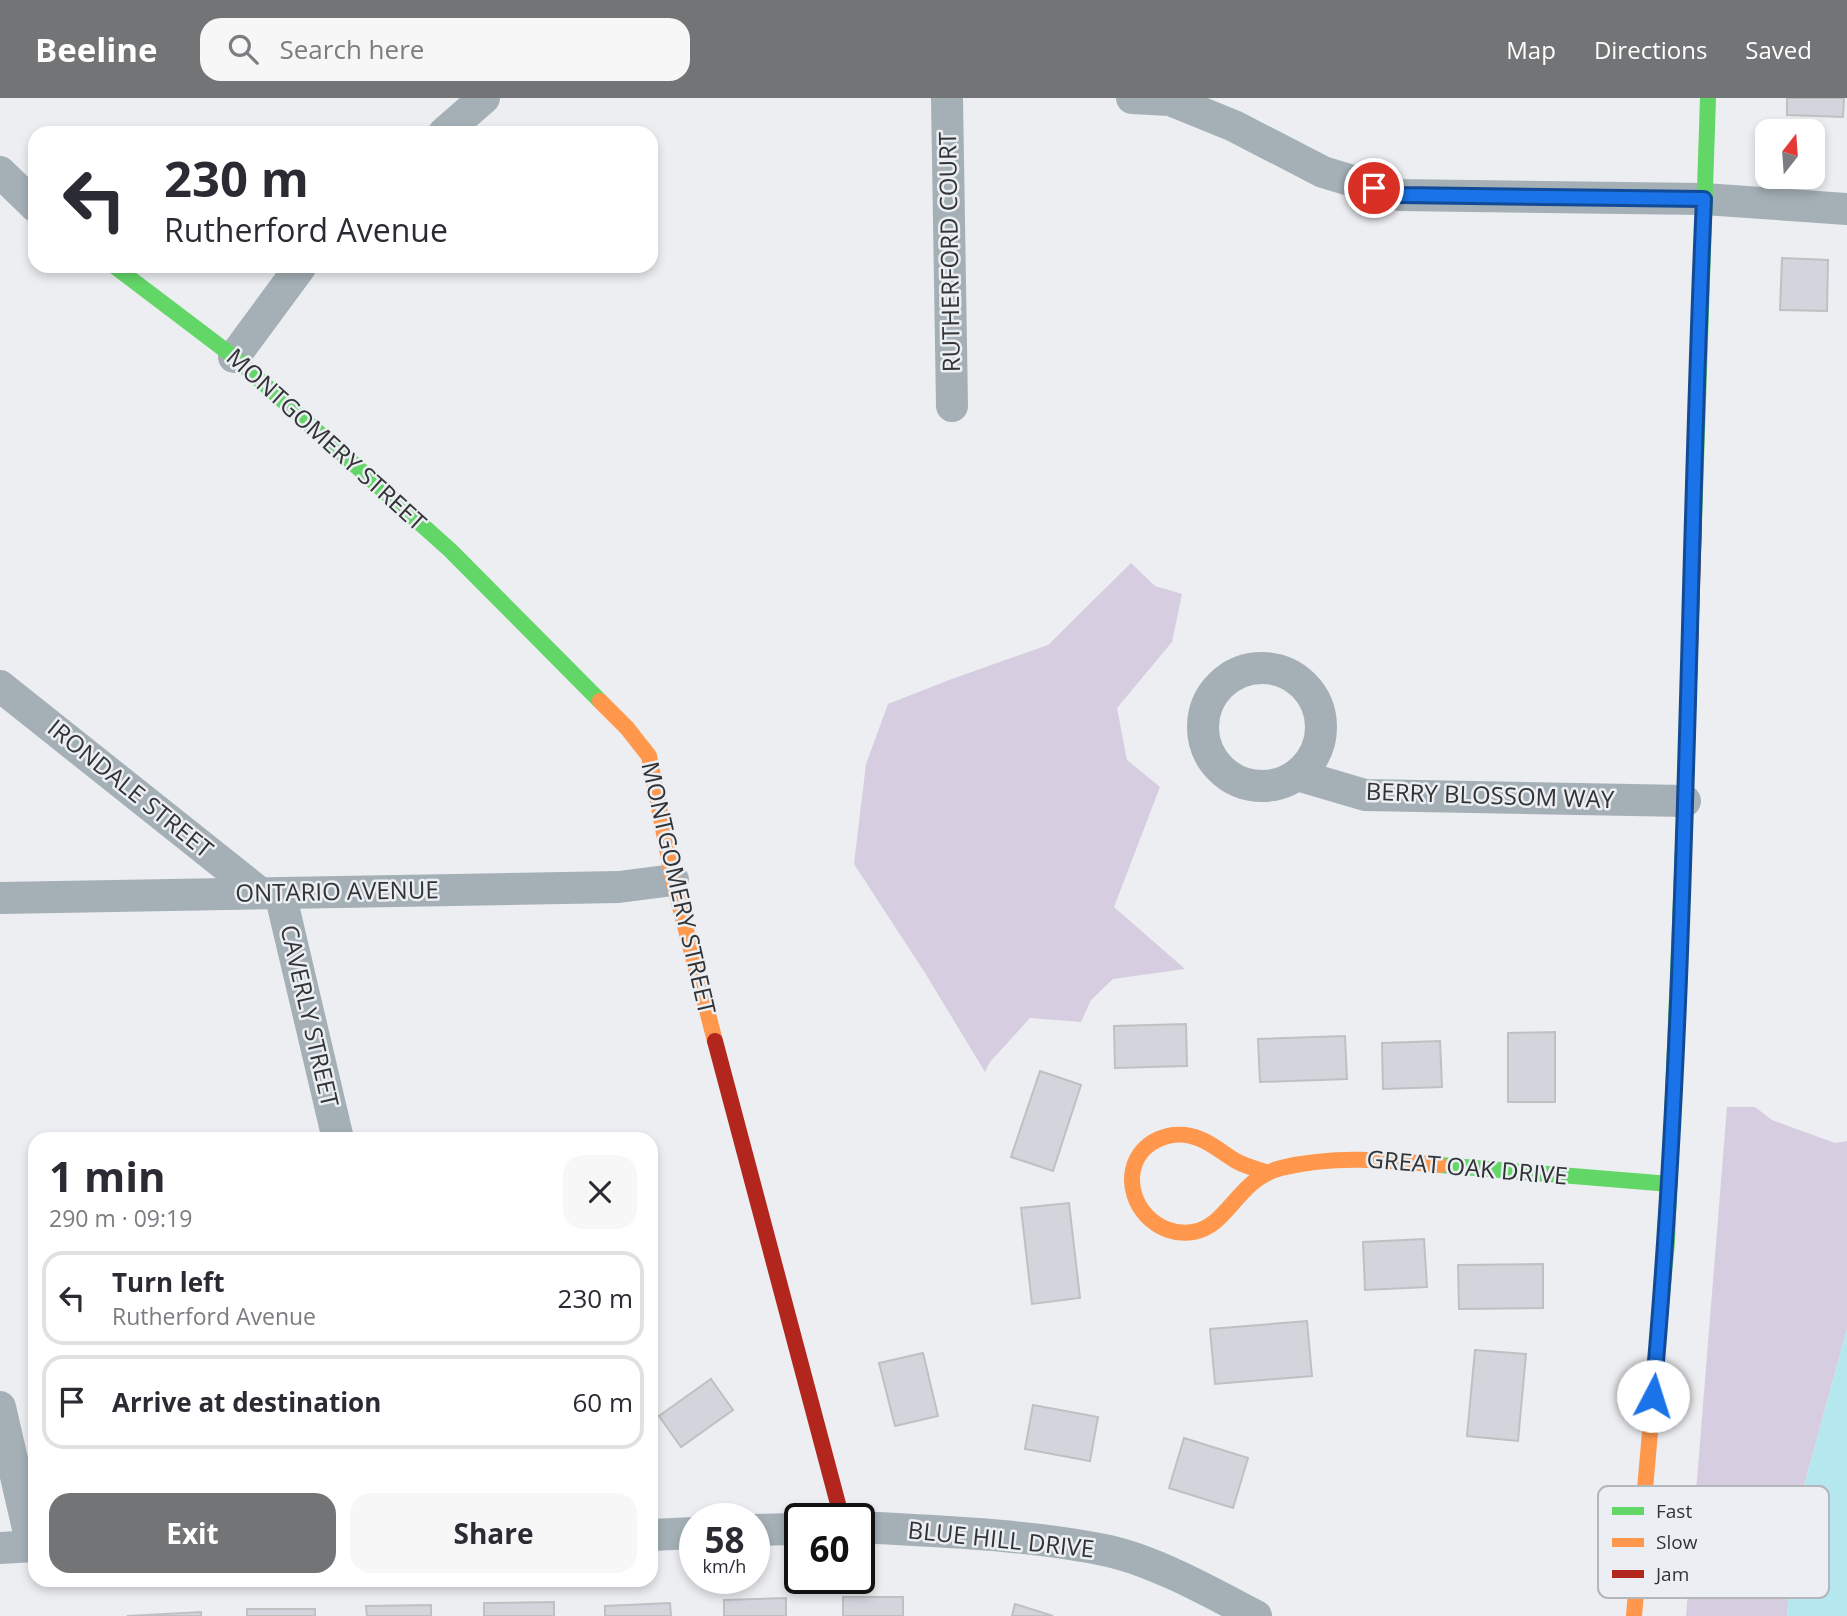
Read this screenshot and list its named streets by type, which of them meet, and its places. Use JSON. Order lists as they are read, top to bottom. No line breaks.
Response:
{"streets":{"street":["RUTHERFORD COURT","MONTGOMERY STREET","IRONDALE STREET","BERRY BLOSSOM WAY","ONTARIO AVENUE","CAVERLY STREET","GREAT OAK DRIVE","BLUE HILL DRIVE"]},"crossings":[["MONTGOMERY STREET","ONTARIO AVENUE"],["IRONDALE STREET","ONTARIO AVENUE"],["IRONDALE STREET","CAVERLY STREET"],["ONTARIO AVENUE","CAVERLY STREET"]],"legend":["Fast","Slow","Jam"],"north":"top","page":{"header":"Beeline","search":"Search here","nav":["Map","Directions","Saved"],"turn":["230 m","Rutherford Avenue"],"heading":["1 min","290 m · 09:19"],"list":[{"name":"Turn left","note":"Rutherford Avenue","value":"230 m"},{"name":"Arrive at destination","value":"60 m"}],"buttons":["Exit","Share"],"speed":"58 km/h","limit":"60"}}
